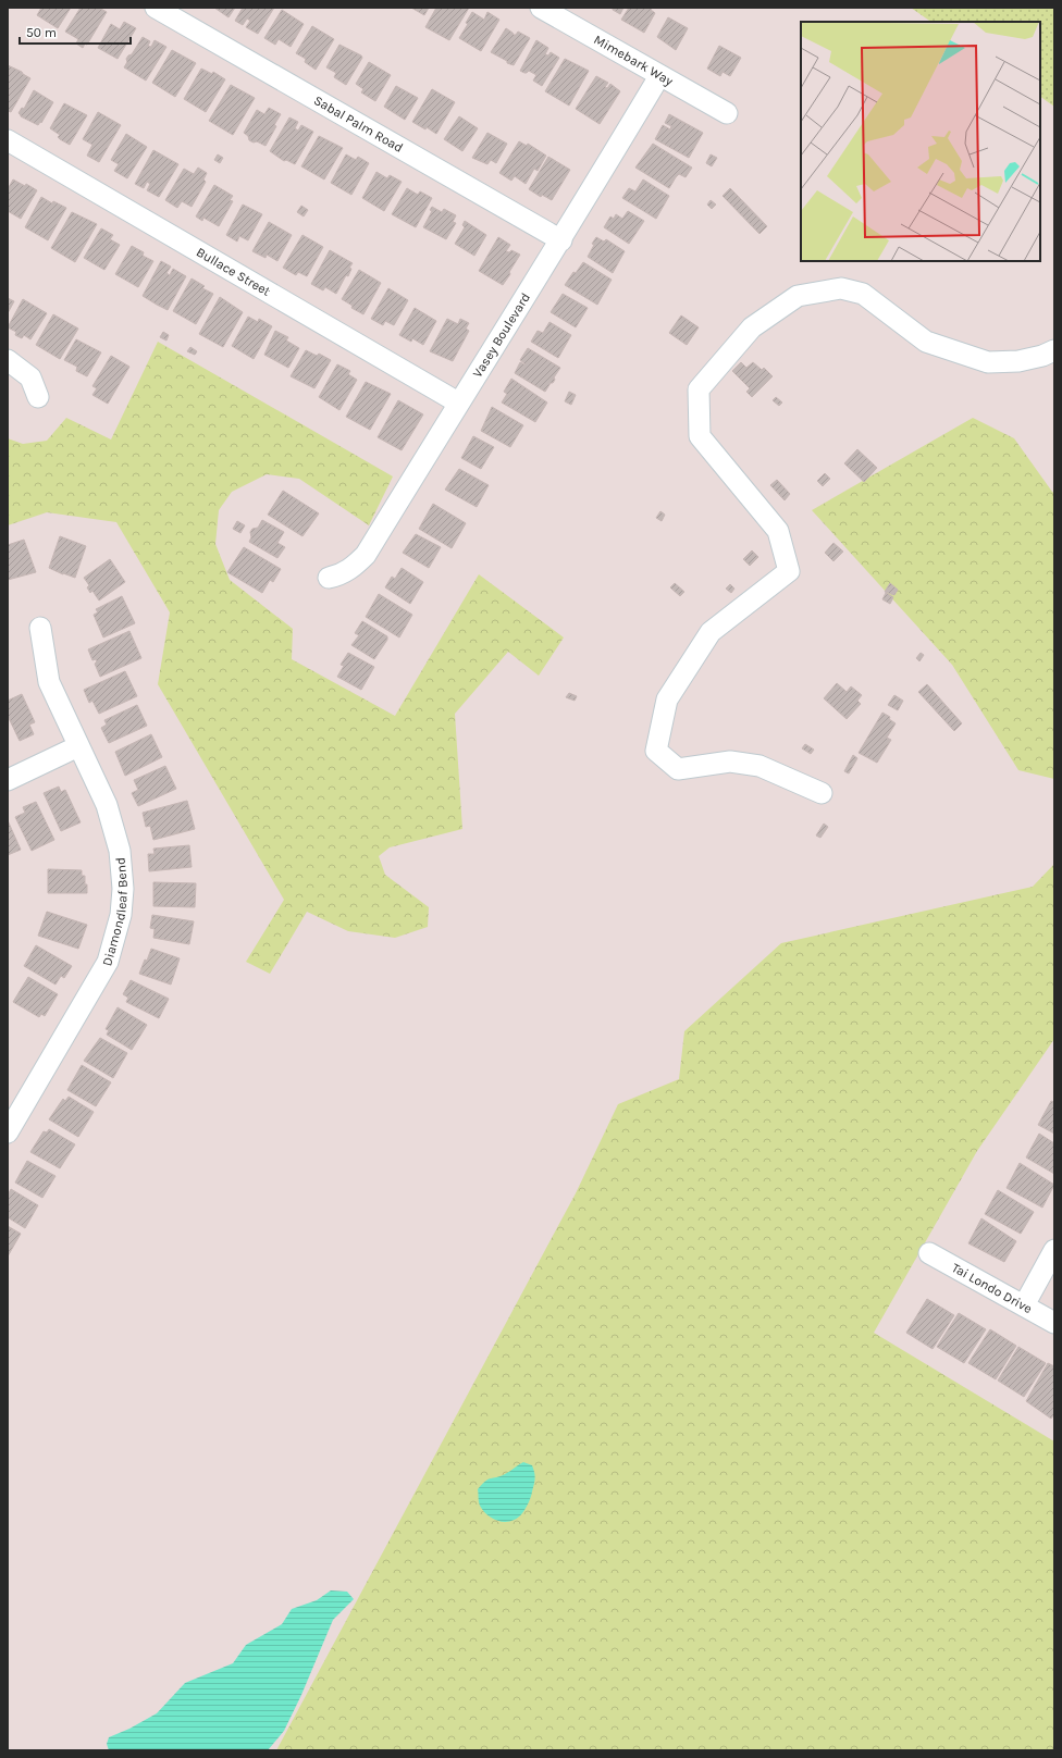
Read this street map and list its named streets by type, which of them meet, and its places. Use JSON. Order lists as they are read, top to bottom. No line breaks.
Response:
{"streets":{"street":["Mimebark Way","Sabal Palm Road","Bullace Street","Vasey Boulevard","Diamondleaf Bend","Tai Londo Drive"]},"crossings":[["Mimebark Way","Vasey Boulevard"],["Sabal Palm Road","Vasey Boulevard"],["Bullace Street","Vasey Boulevard"]],"scale_bar":"50 m"}
